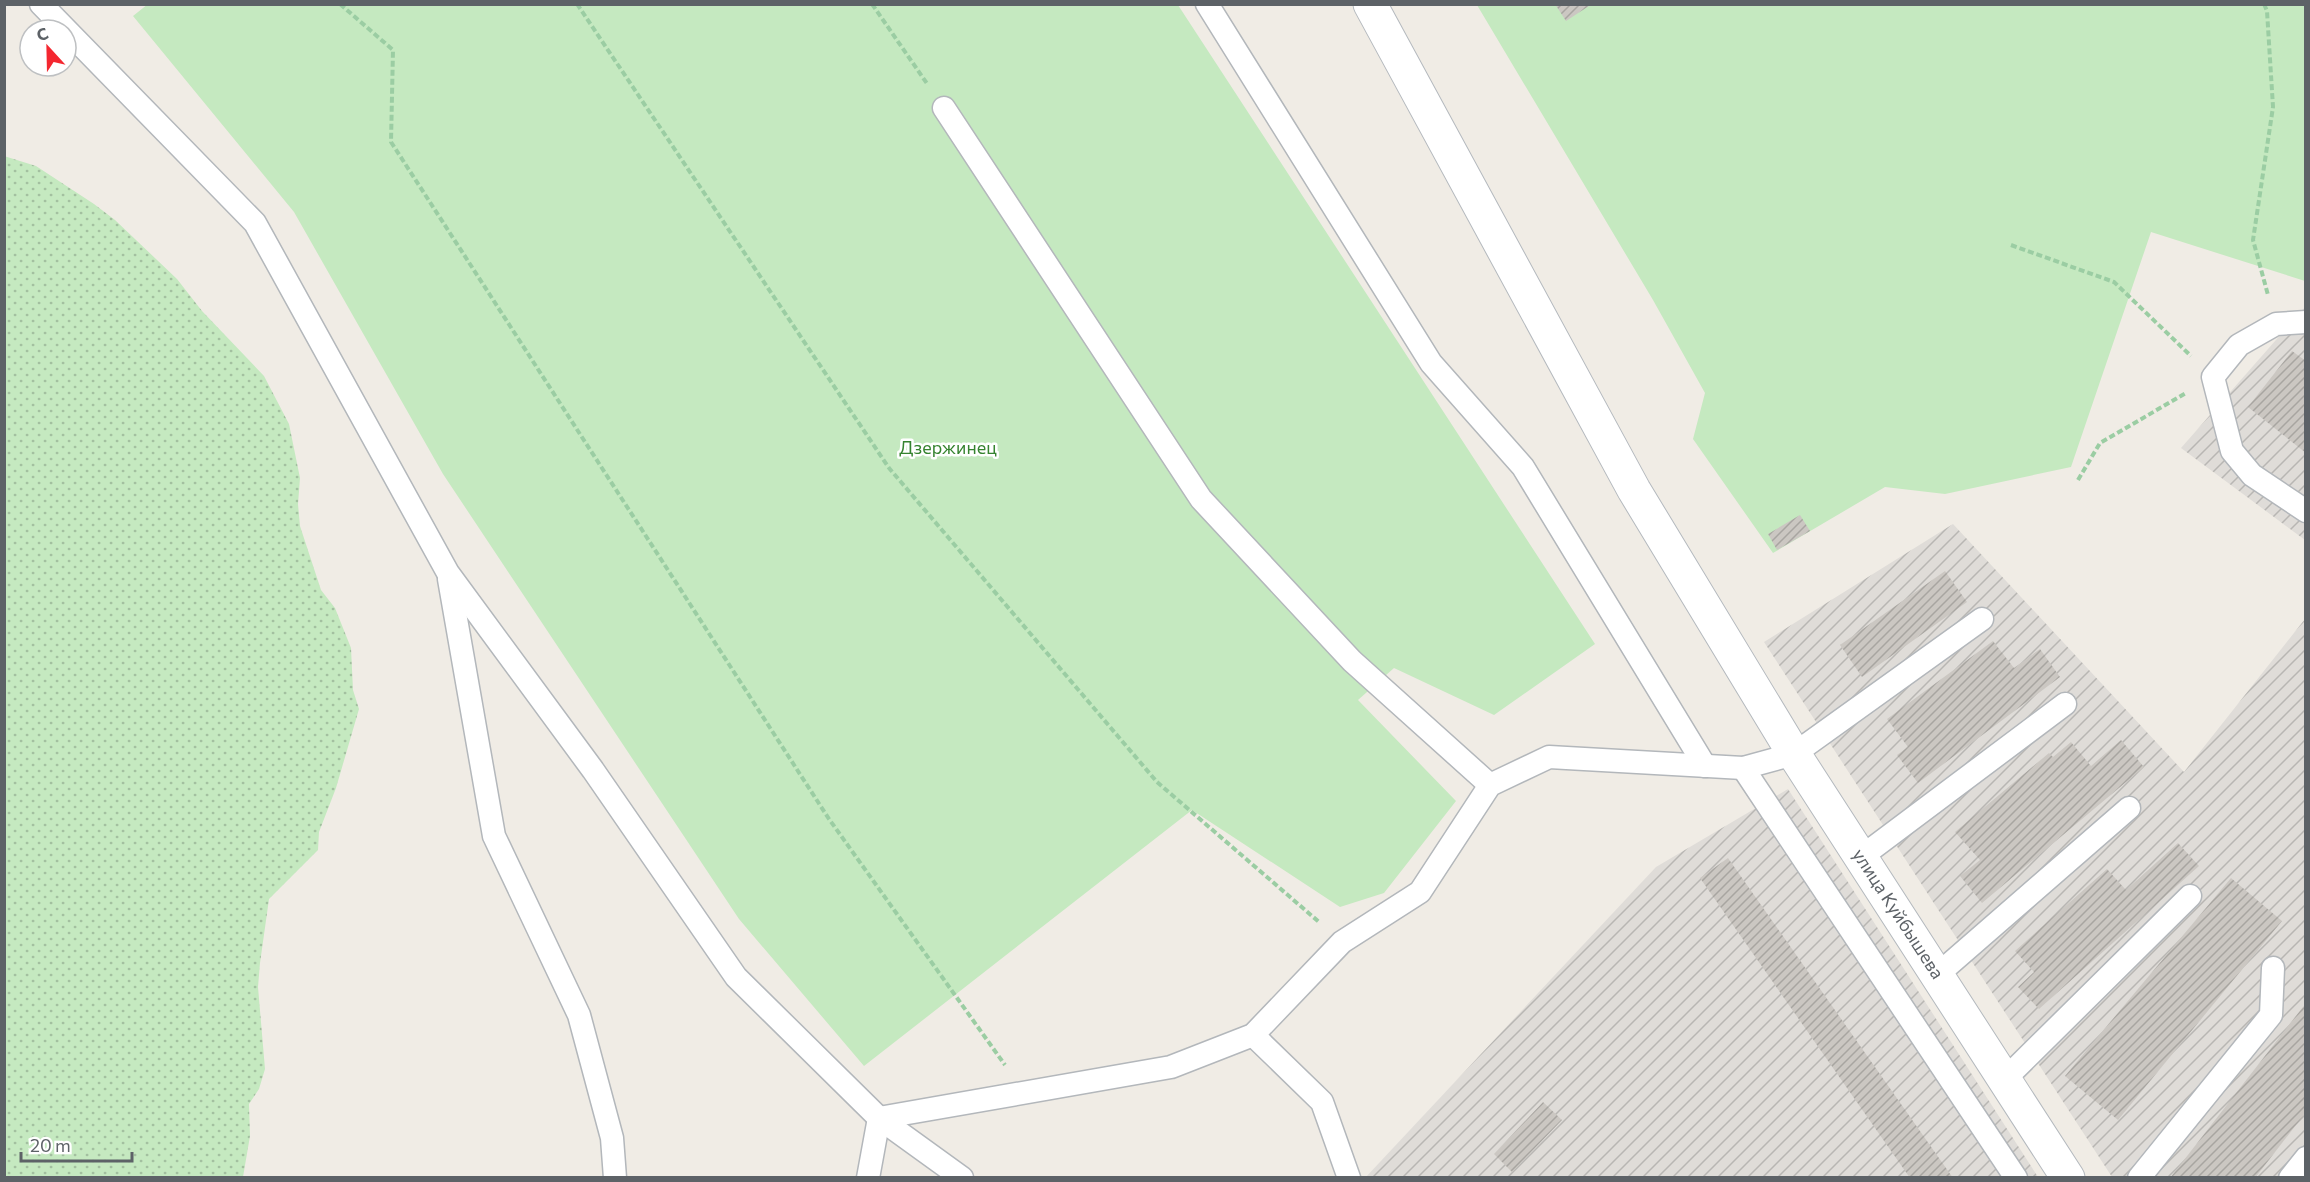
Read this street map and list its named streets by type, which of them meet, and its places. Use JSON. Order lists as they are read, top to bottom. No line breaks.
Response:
{"streets":{"main road":["улица Куйбышева"]},"parks":["Дзержинец"],"scale_bar":"20 m","north":"top"}
